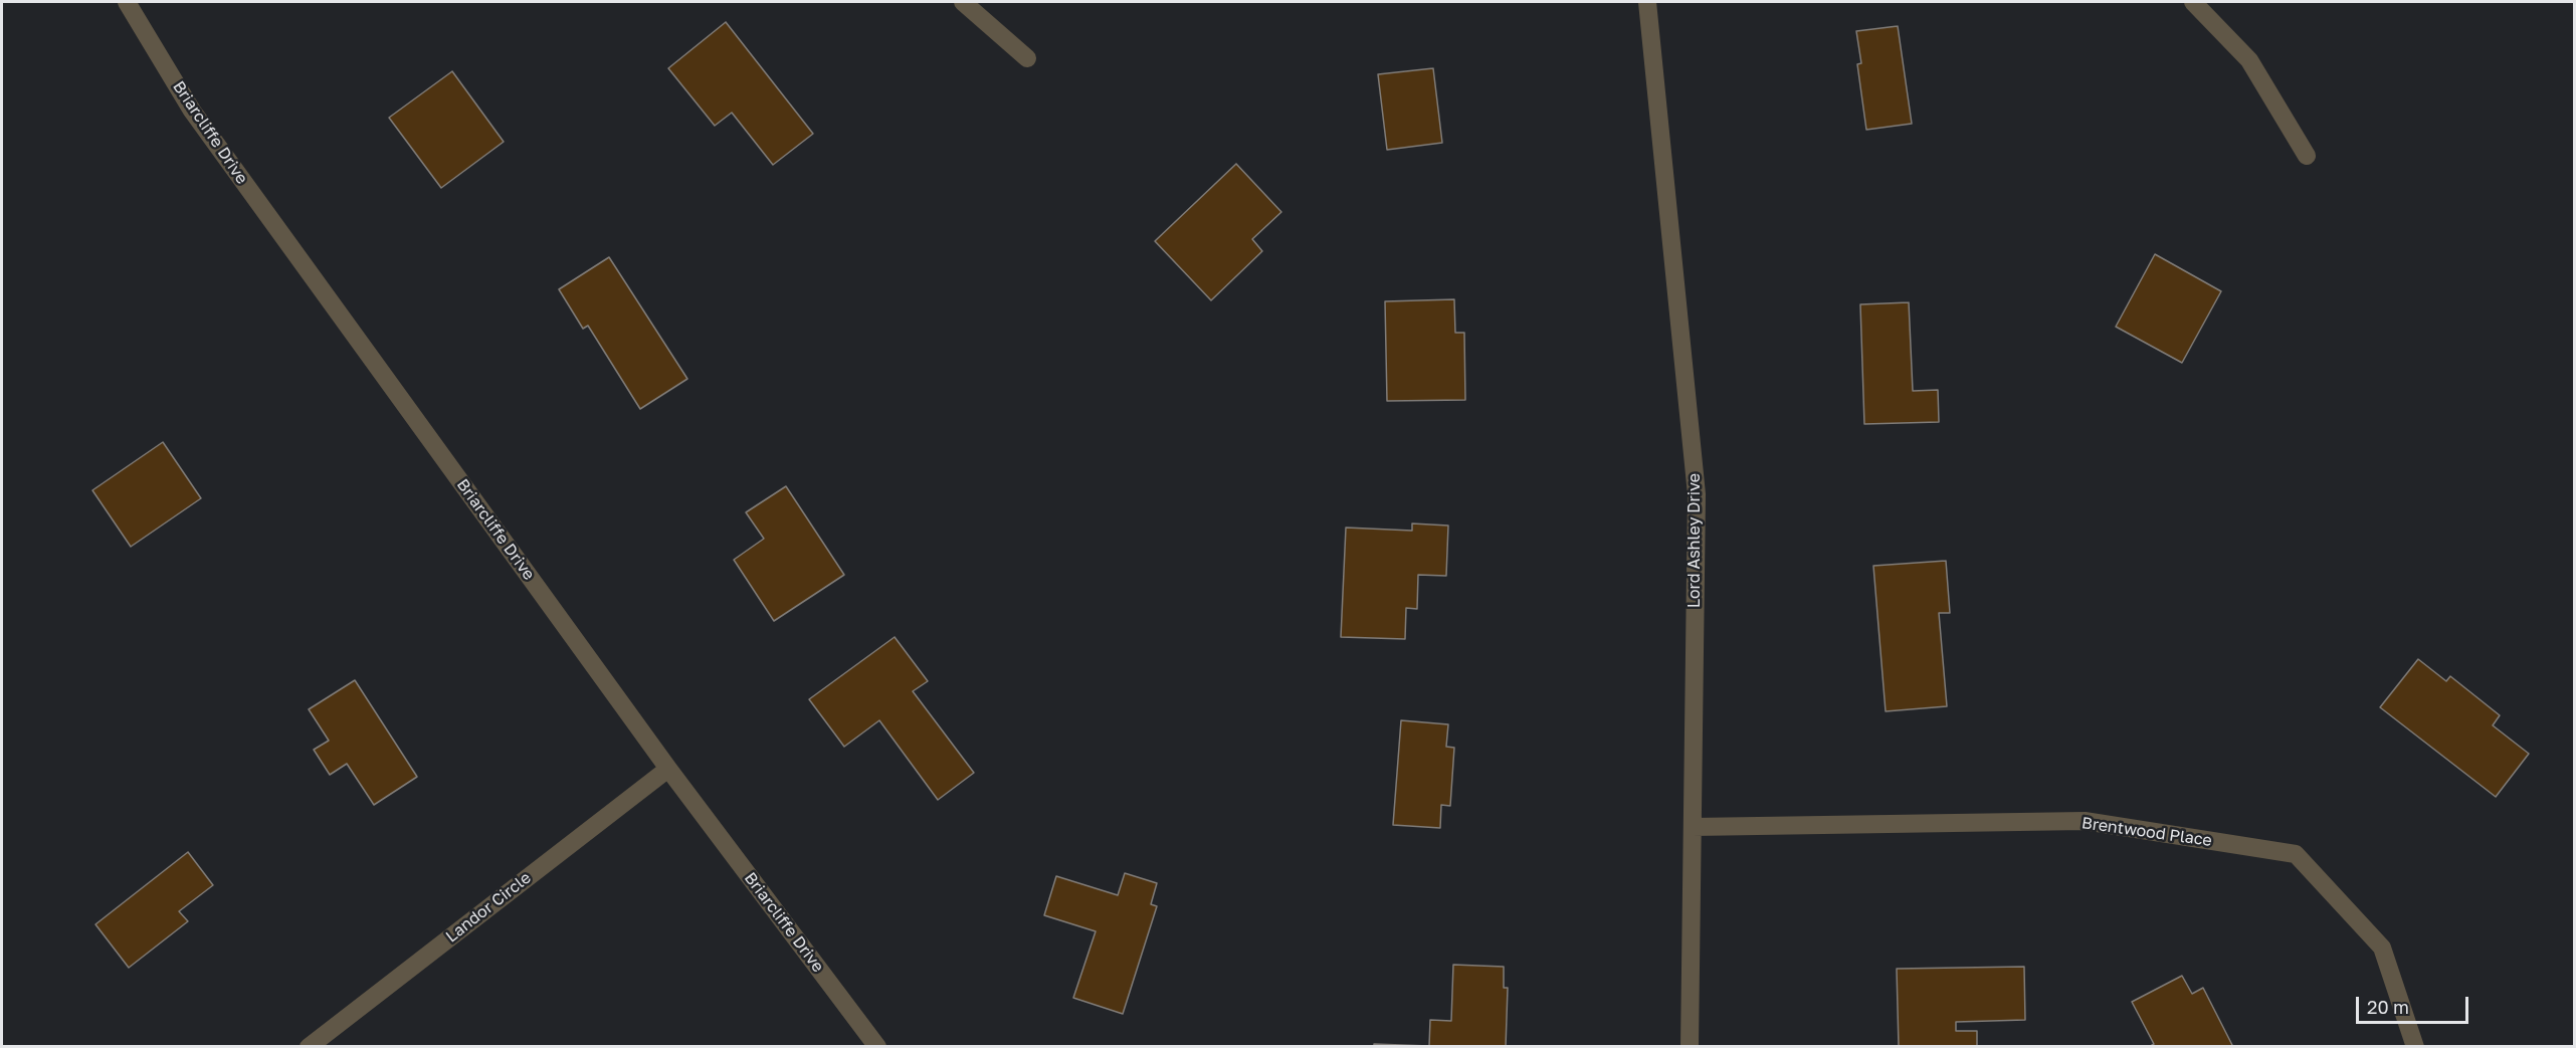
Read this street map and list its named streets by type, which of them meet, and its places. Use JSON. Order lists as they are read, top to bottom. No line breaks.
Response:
{"streets":{"street":["Briarcliffe Drive","Lord Ashley Drive","Brentwood Place","Landor Circle"]},"crossings":[["Briarcliffe Drive","Landor Circle"],["Lord Ashley Drive","Brentwood Place"]],"scale_bar":"20 m"}
